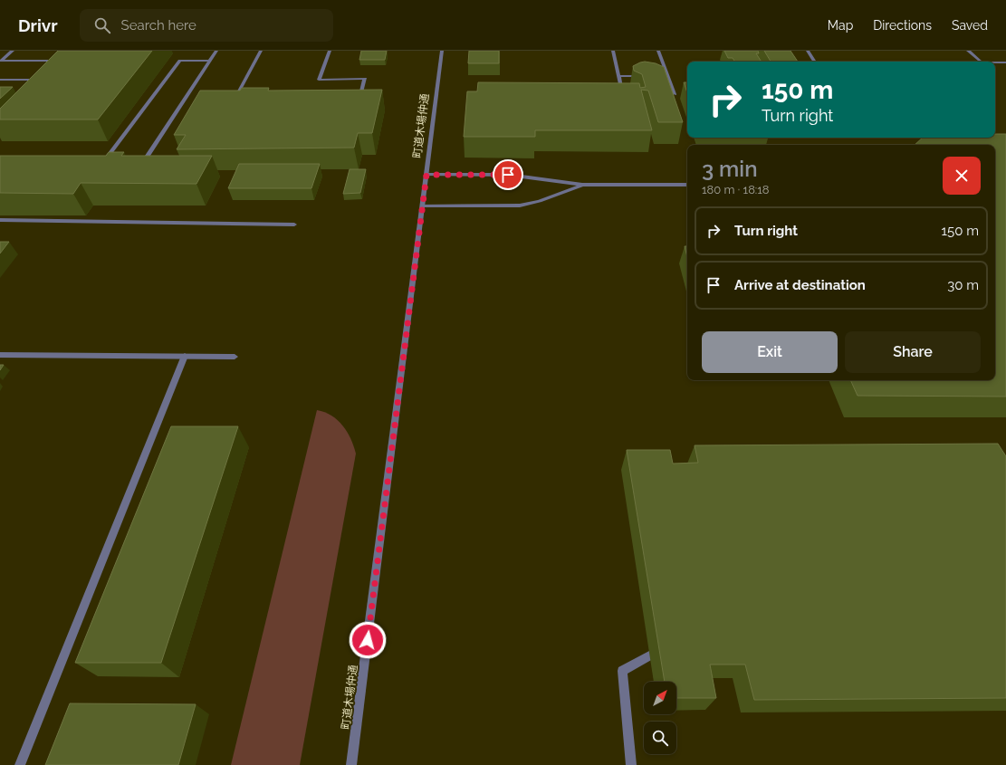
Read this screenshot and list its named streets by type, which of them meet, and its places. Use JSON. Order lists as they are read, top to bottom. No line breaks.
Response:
{"streets":{"street":["町道木場仲通"]},"north":"top right","page":{"header":"Drivr","search":"Search here","nav":["Map","Directions","Saved"],"turn":["150 m","Turn right"],"heading":["3 min","180 m · 18:18"],"list":[{"name":"Turn right","value":"150 m"},{"name":"Arrive at destination","value":"30 m"}],"buttons":["Exit","Share"]}}
